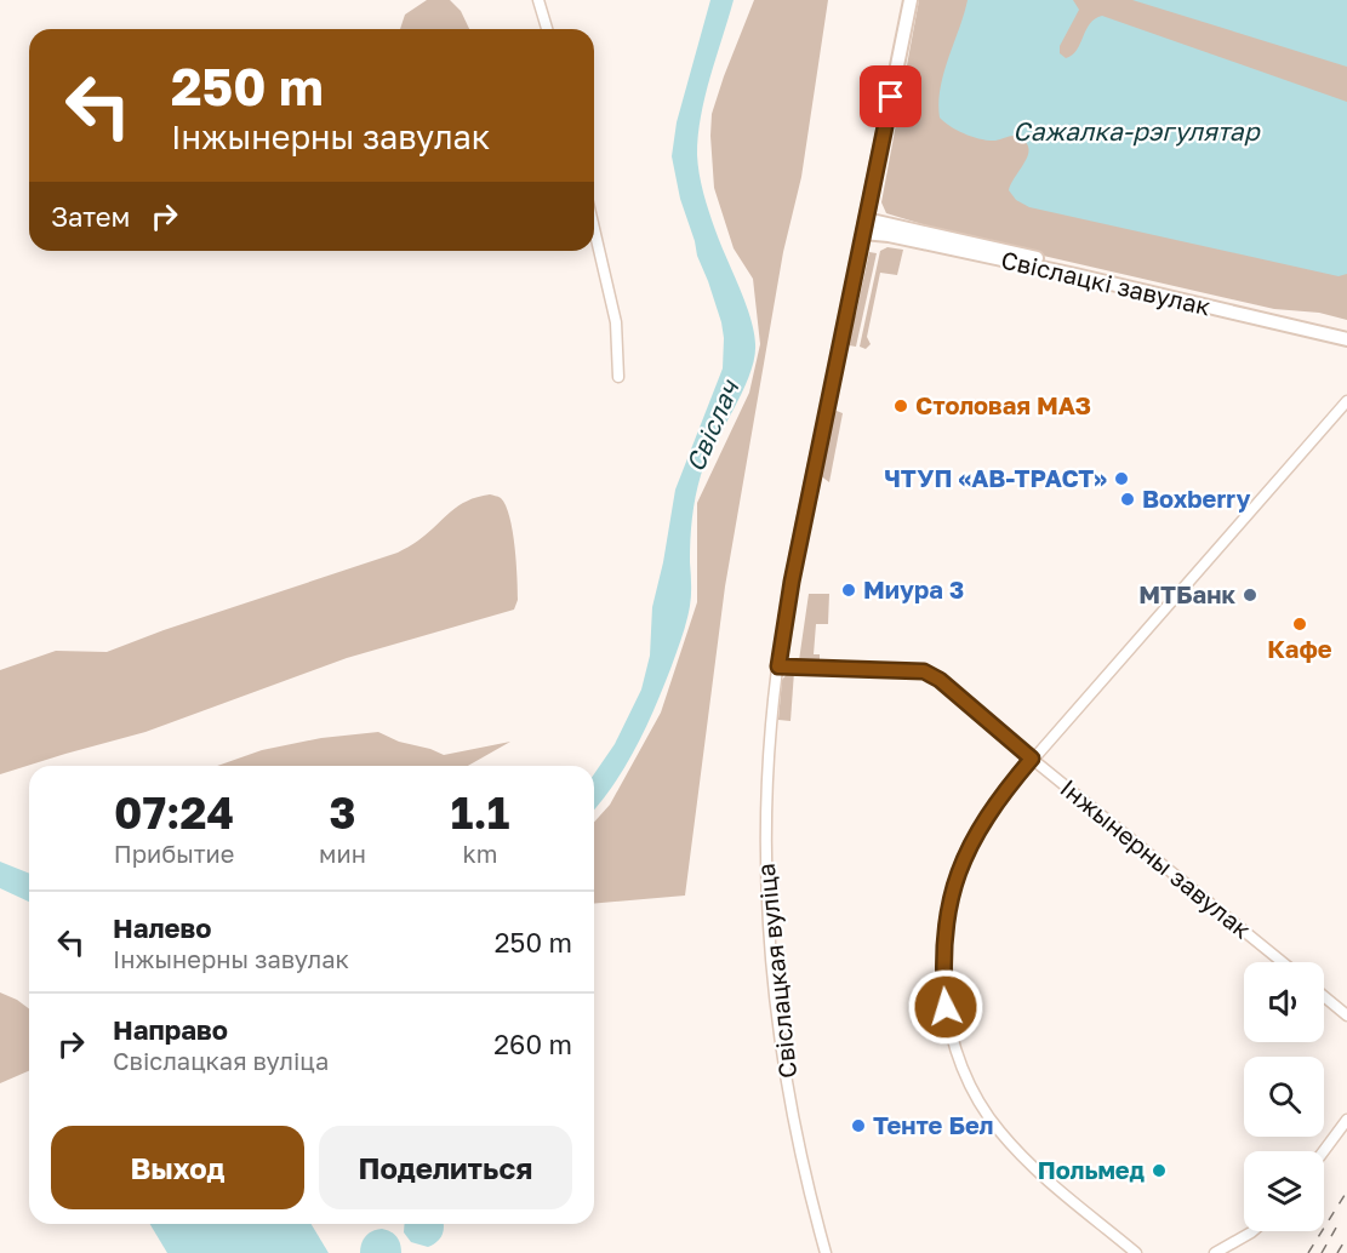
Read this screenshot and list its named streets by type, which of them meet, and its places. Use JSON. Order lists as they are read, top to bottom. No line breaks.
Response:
{"streets":{"main road":["Свіслацкі завулак","Свіслацкая вуліца"],"street":["Інжынерны завулак"]},"crossings":[["Свіслацкі завулак","Свіслацкая вуліца"],["Інжынерны завулак","Свіслацкая вуліца"]],"water":["Сажалка-рэгулятар","Свіслач"],"places":["Столовая МАЗ","ЧТУП «АВ-ТРАСТ»","Boxberry","Миура 3","МТБанк","Кафе","Тенте Бел","Польмед"],"page":{"turn":["250 m","Інжынерны завулак"],"then":"Затем","eta":["07:24","Прибытие","3","мин","1.1","km"],"list":[{"name":"Налево","note":"Інжынерны завулак","value":"250 m"},{"name":"Направо","note":"Свіслацкая вуліца","value":"260 m"}],"buttons":["Выход","Поделиться"]}}
